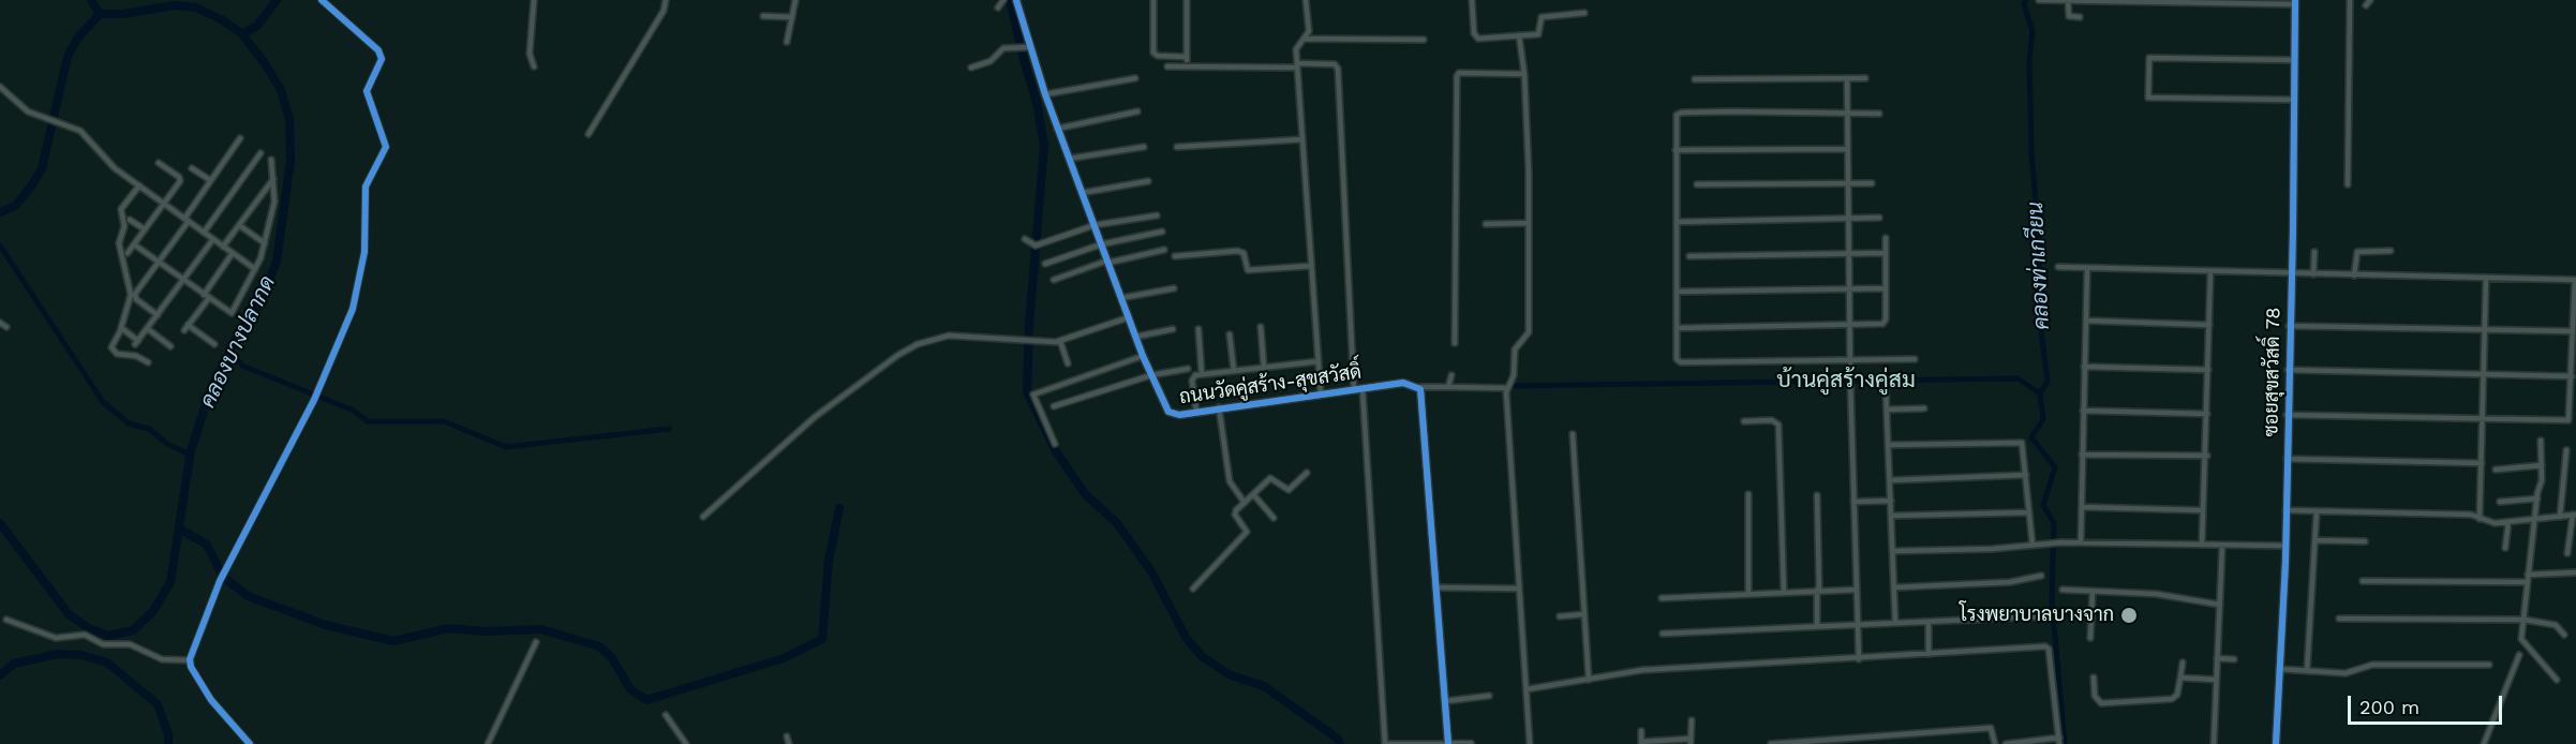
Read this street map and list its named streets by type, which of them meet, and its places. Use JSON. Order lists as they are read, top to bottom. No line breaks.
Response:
{"streets":{"street":["ซอยสุขสวัสดิ์ 78","ถนนวัดคู่สร้าง-สุขสวัสดิ์"]},"districts":["บ้านคู่สร้างคู่สม"],"water":["คลองท่าเกวียน","คลองบางปลากด"],"places":["โรงพยาบาลบางจาก"],"scale_bar":"200 m"}
